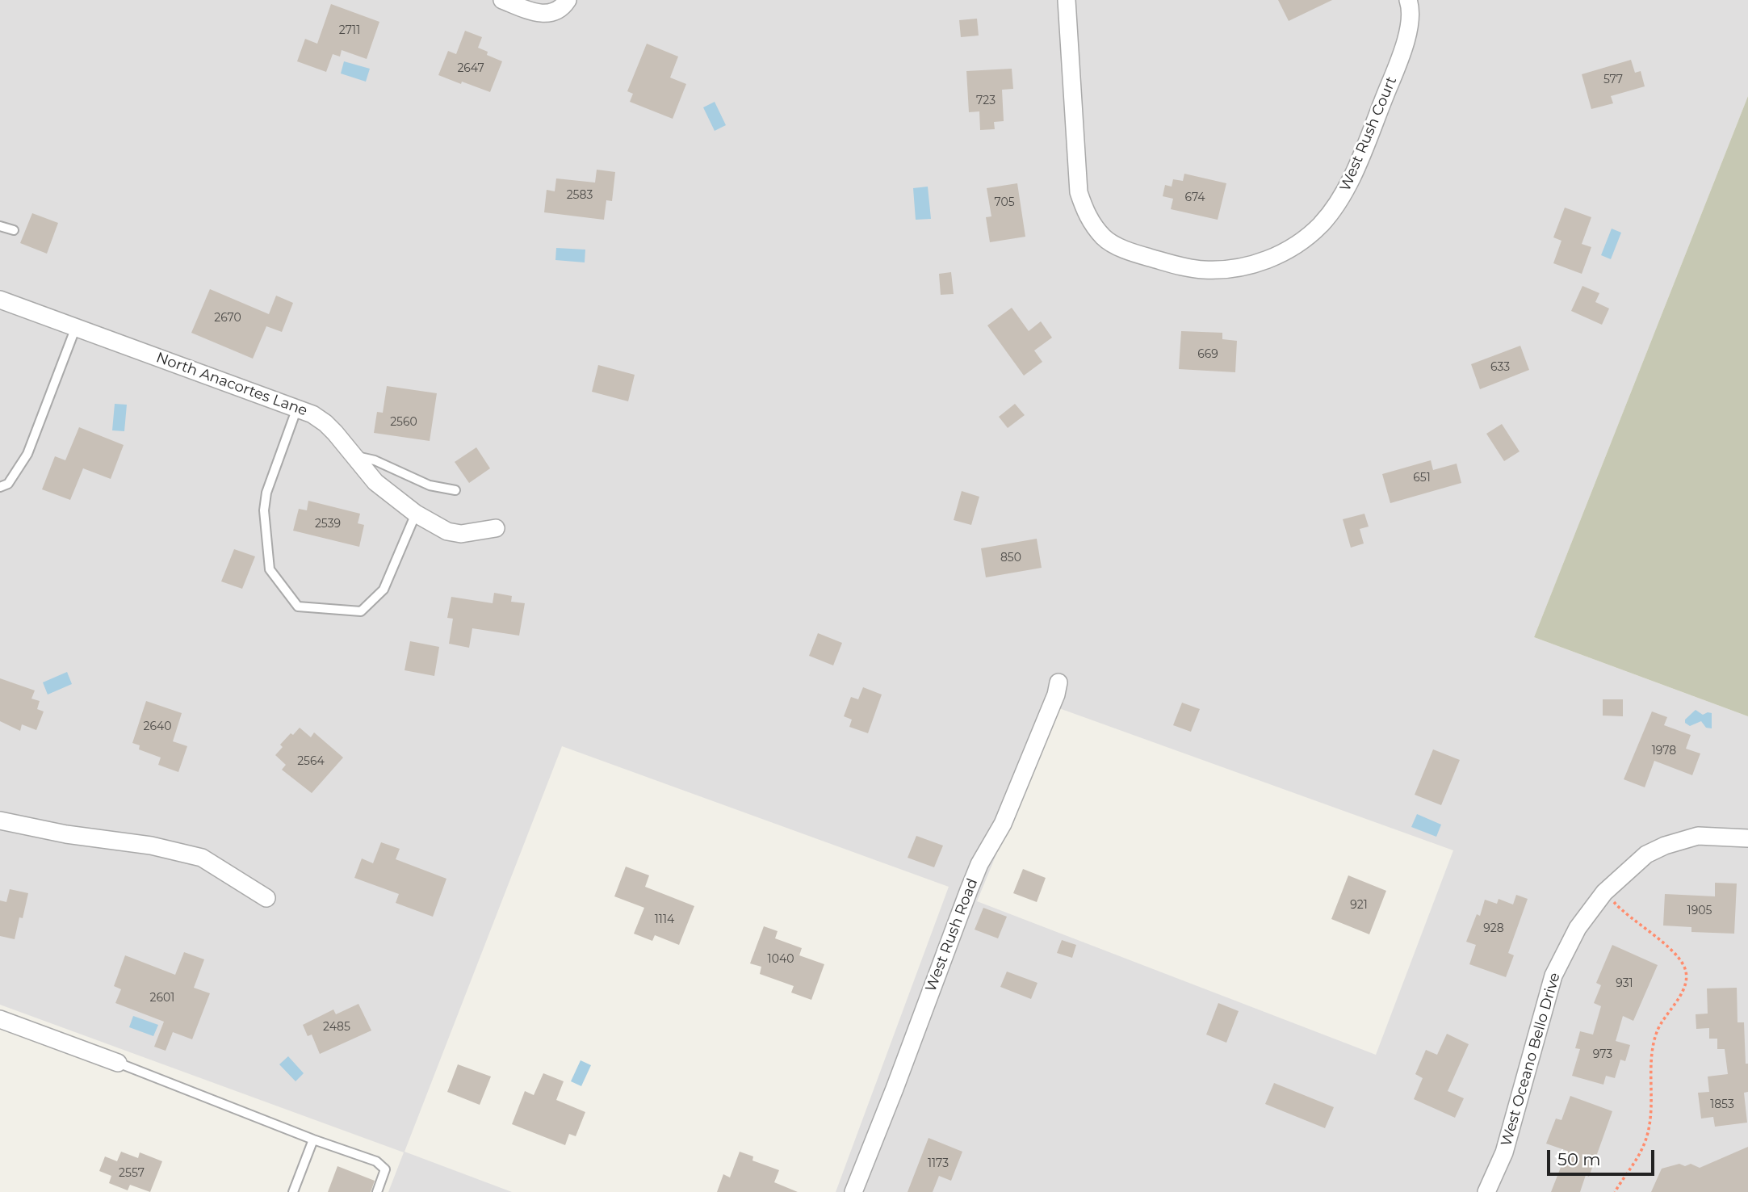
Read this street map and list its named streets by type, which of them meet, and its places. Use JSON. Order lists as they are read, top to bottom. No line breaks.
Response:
{"streets":{"street":["West Rush Court","North Anacortes Lane","West Rush Road","West Oceano Bello Drive"]},"house_numbers":["2711","2647","577","723","2583","674","705","2670","669","633","2560","651","2539","850","2640","1978","2564","921","1905","1114","928","1040","931","2601","2485","973","1853","1173","2557"],"scale_bar":"50 m"}
